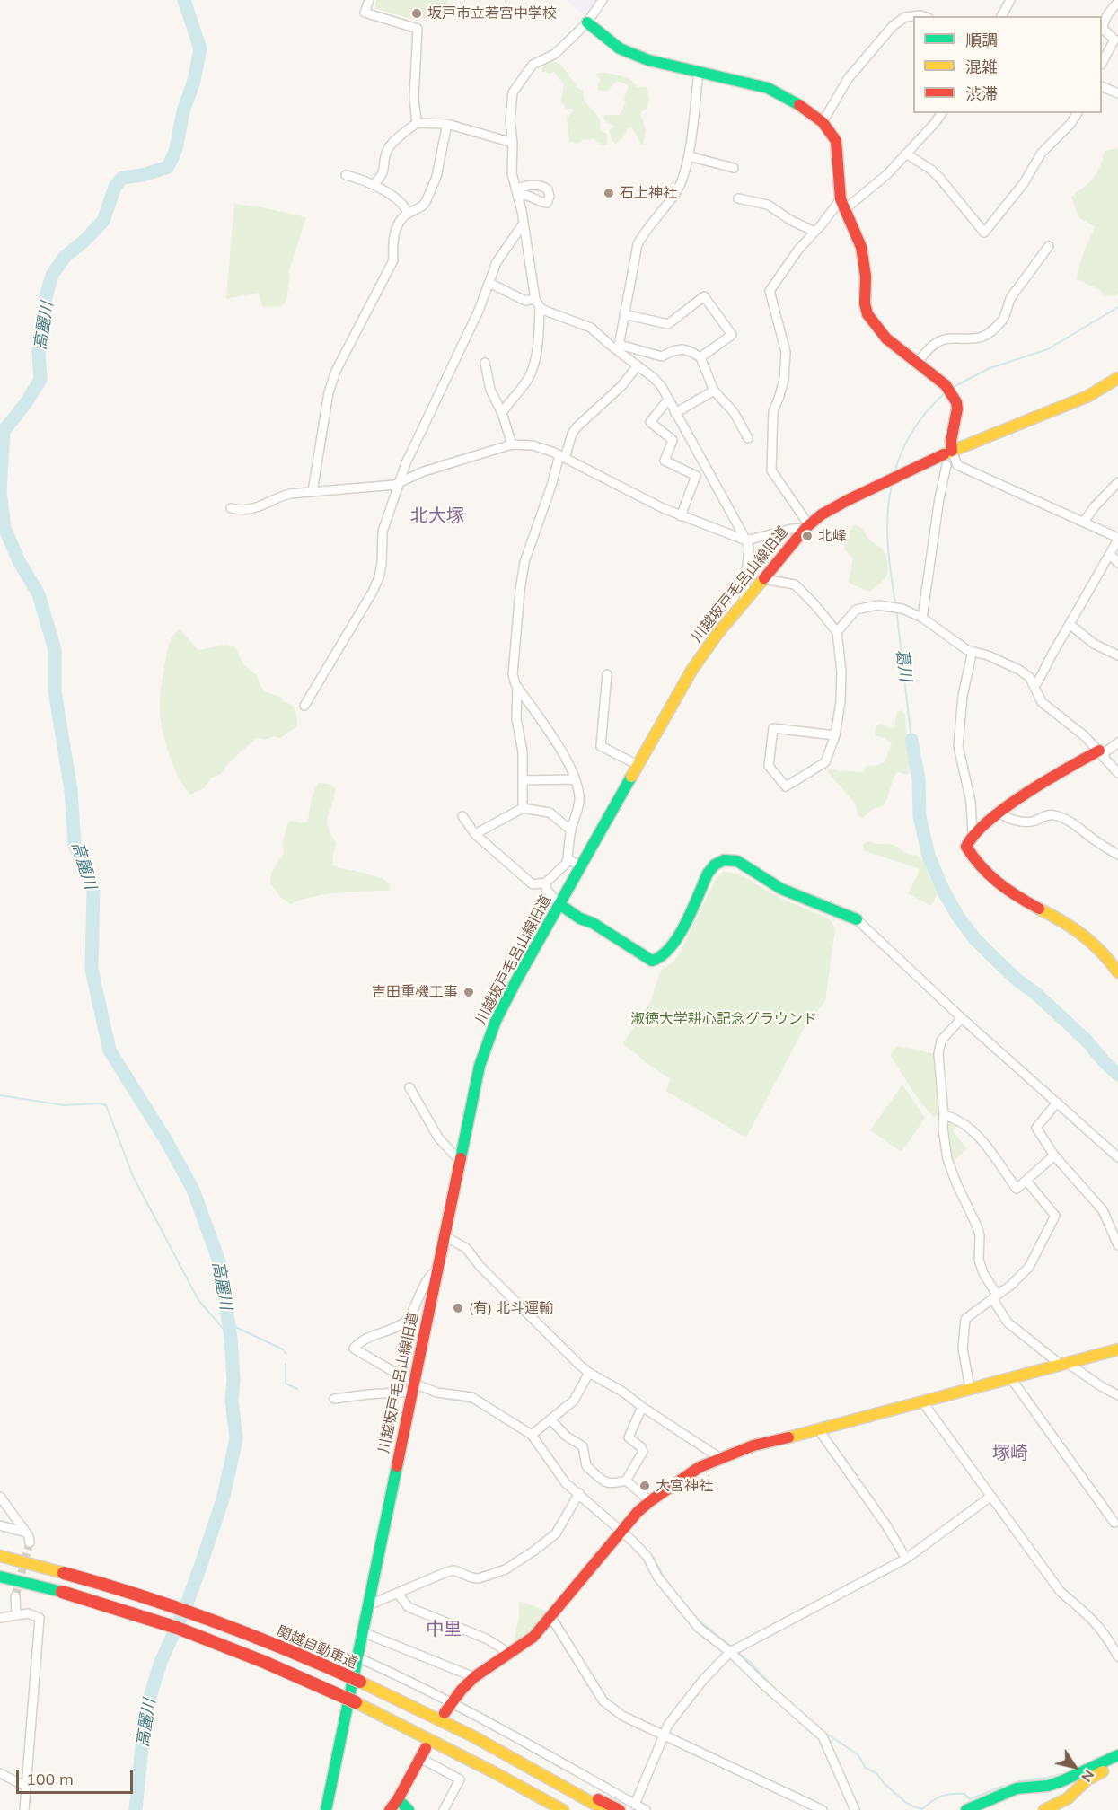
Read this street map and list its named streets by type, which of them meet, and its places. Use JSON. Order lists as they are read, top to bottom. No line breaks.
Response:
{"streets":{"main road":["川越坂戸毛呂山線旧道","関越自動車道"]},"districts":["北大塚","塚崎","中里"],"water":["高麗川","葛川"],"parks":["淑徳大学耕心記念グラウンド"],"places":["坂戸市立若宮中学校","石上神社","北峰","吉田重機工事","(有) 北斗運輸","大宮神社"],"legend":["順調","混雑","渋滞"],"scale_bar":"100 m","north":"bottom right"}
